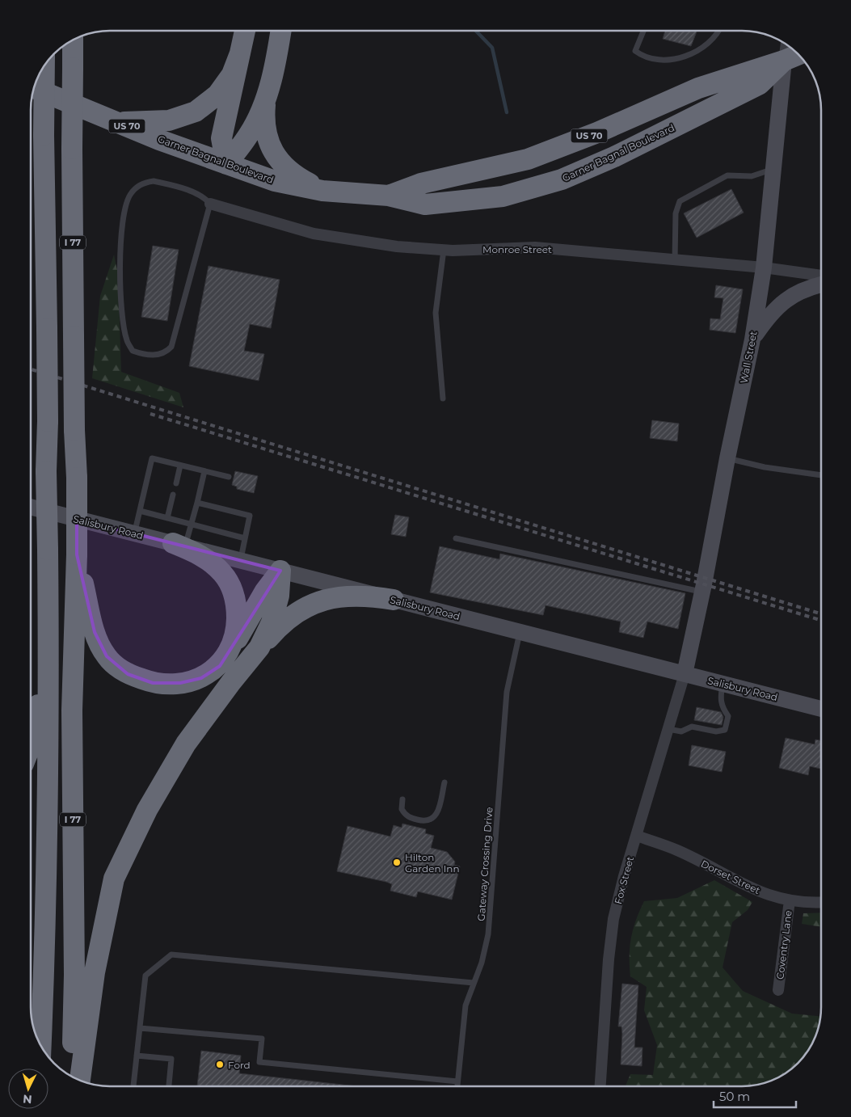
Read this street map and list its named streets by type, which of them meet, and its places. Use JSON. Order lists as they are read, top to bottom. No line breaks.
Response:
{"streets":{"highway":["US 70","Garner Bagnal Boulevard","I 77"],"street":["Monroe Street","Wall Street","Salisbury Road","Dorset Street","Fox Street","Coventry Lane"],"lane":["Gateway Crossing Drive"]},"crossings":[["Garner Bagnal Boulevard","Wall Street"],["Monroe Street","Wall Street"],["Wall Street","Salisbury Road"],["Wall Street","Fox Street"],["Salisbury Road","Gateway Crossing Drive"],["Salisbury Road","Fox Street"],["Dorset Street","Fox Street"],["Dorset Street","Coventry Lane"]],"places":["Hilton Garden Inn","Ford"],"scale_bar":"50 m","north":"bottom"}
